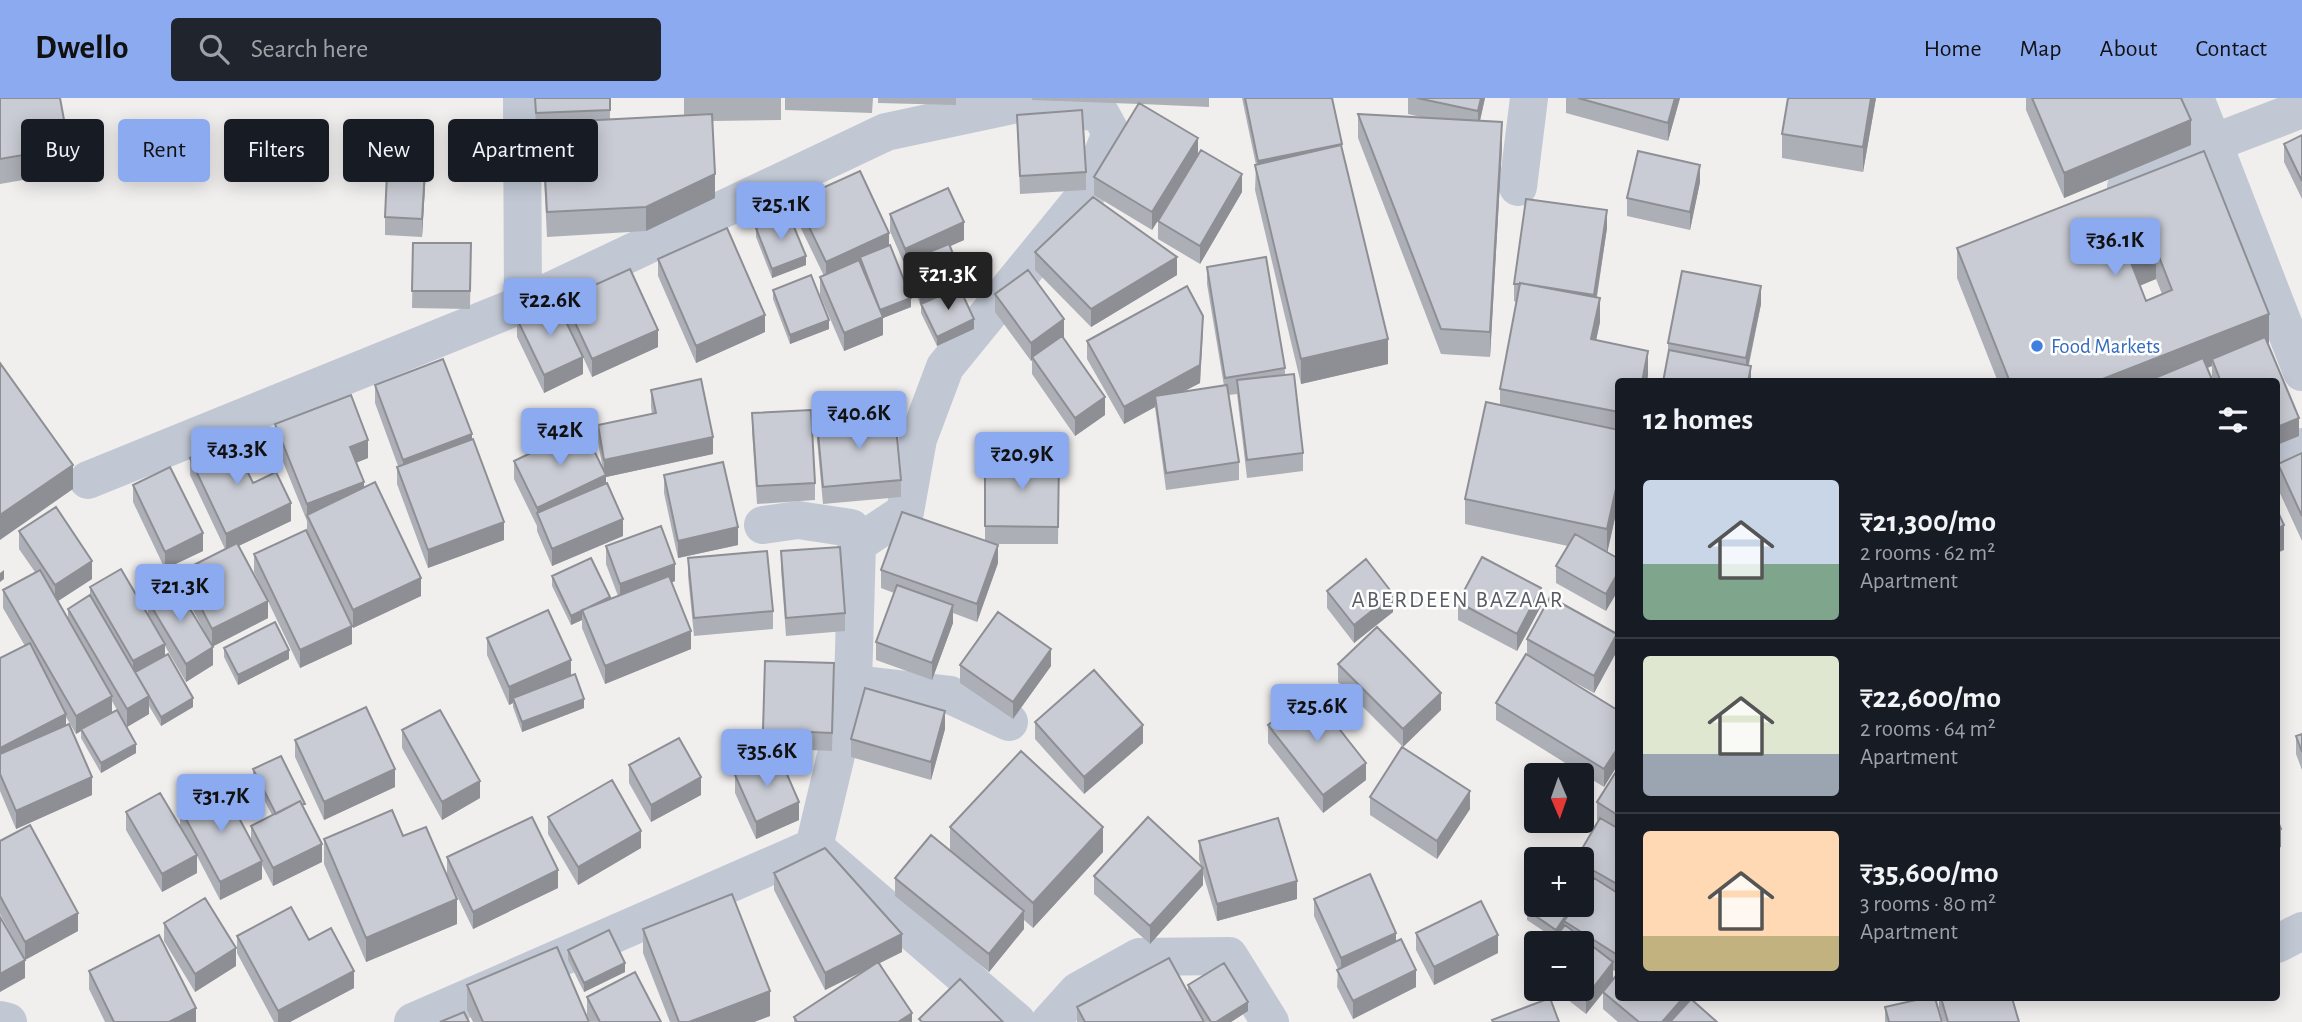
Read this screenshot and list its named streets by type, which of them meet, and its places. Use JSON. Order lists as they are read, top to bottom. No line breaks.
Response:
{"districts":["ABERDEEN BAZAAR"],"places":["Food Markets"],"north":"bottom","page":{"header":"Dwello","search":"Search here","nav":["Home","Map","About","Contact"],"chip":["Buy","Rent","Filters","New","Apartment"],"price":["₹25.1K","₹36.1K","₹21.3K","₹22.6K","₹40.6K","₹42K","₹43.3K","₹20.9K","₹21.3K","₹25.6K","₹35.6K","₹31.7K"],"heading":"12 homes","list":[{"name":"₹21,300/mo","note":"2 rooms · 62 m² · Apartment"},{"name":"₹22,600/mo","note":"2 rooms · 64 m² · Apartment"},{"name":"₹35,600/mo","note":"3 rooms · 80 m² · Apartment"}],"map_buttons":["+","−"]}}
